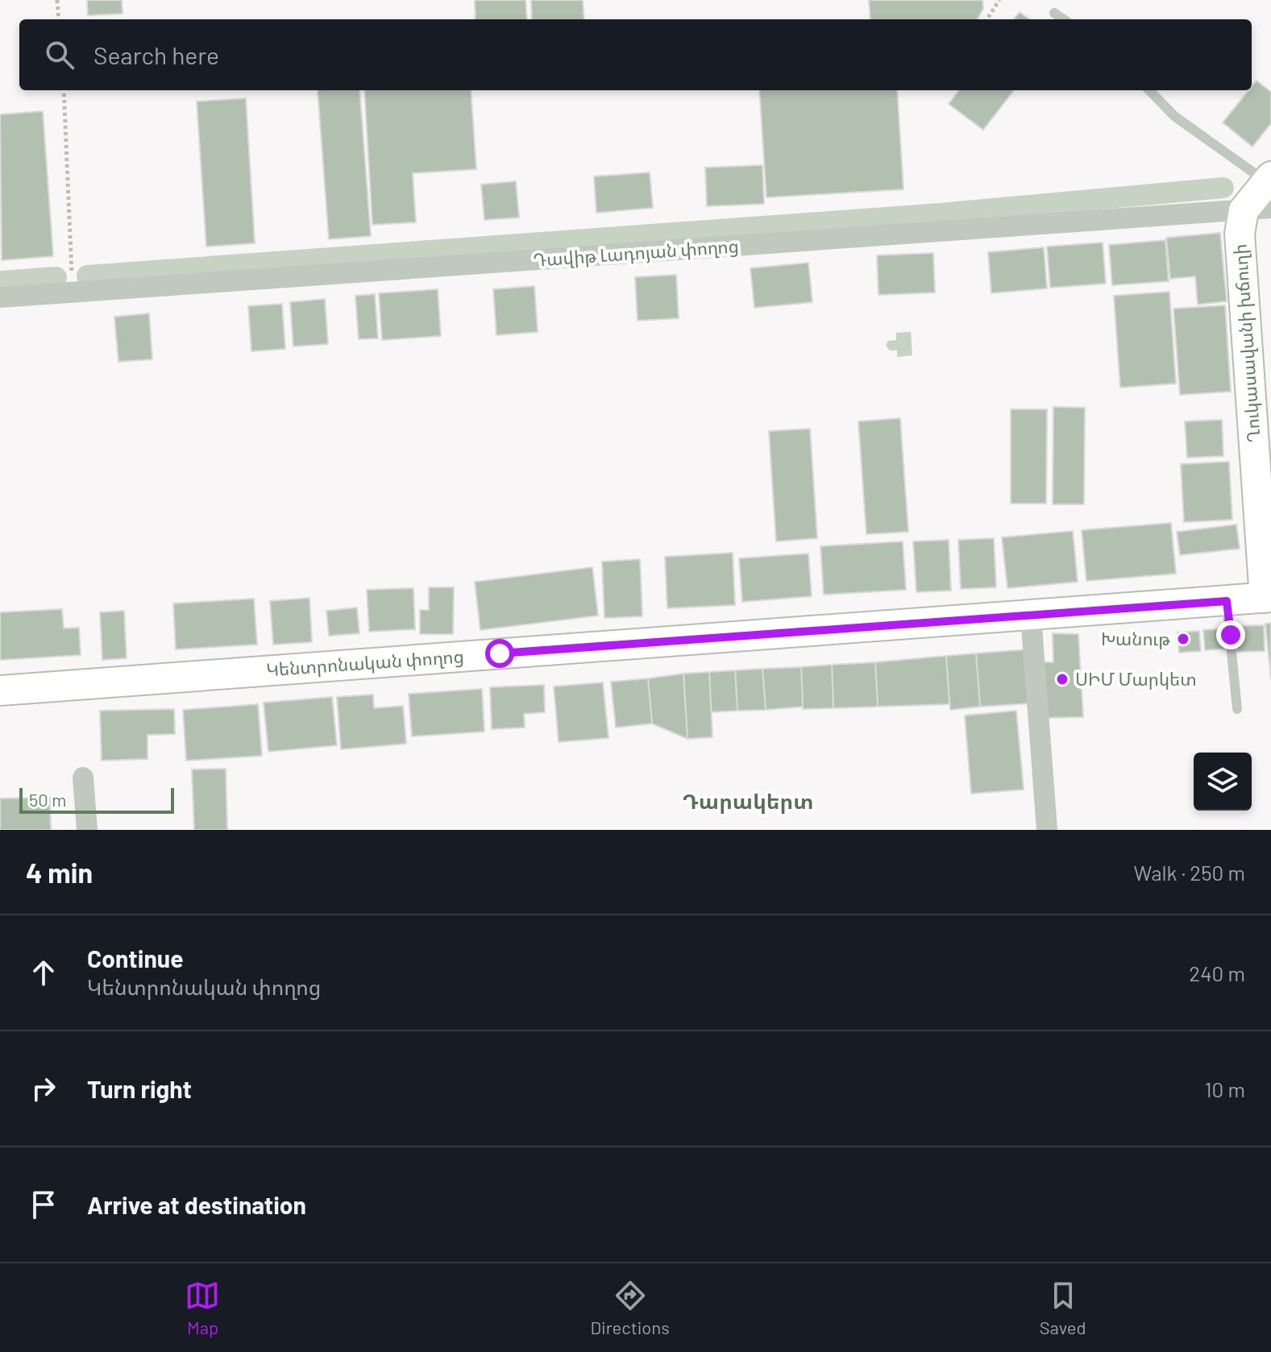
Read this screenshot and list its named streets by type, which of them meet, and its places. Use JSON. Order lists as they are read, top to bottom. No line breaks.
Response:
{"streets":{"main road":["Ղուկասավանի խճուղի","Կենտրոնական փողոց"],"street":["Դավիթ Լադոյան փողոց"]},"crossings":[["Դավիթ Լադոյան փողոց","Ղուկասավանի խճուղի"],["Ղուկասավանի խճուղի","Կենտրոնական փողոց"]],"districts":["Դարակերտ"],"places":["Խանութ","ՍԻՄ Մարկետ"],"scale_bar":"50 m","page":{"search":"Search here","scale":"50 m","heading":["4 min","Walk · 250 m"],"list":[["Continue","Կենտրոնական փողոց","240 m"],["Turn right","10 m"],"Arrive at destination"],"nav":["Map","Directions","Saved"]}}
